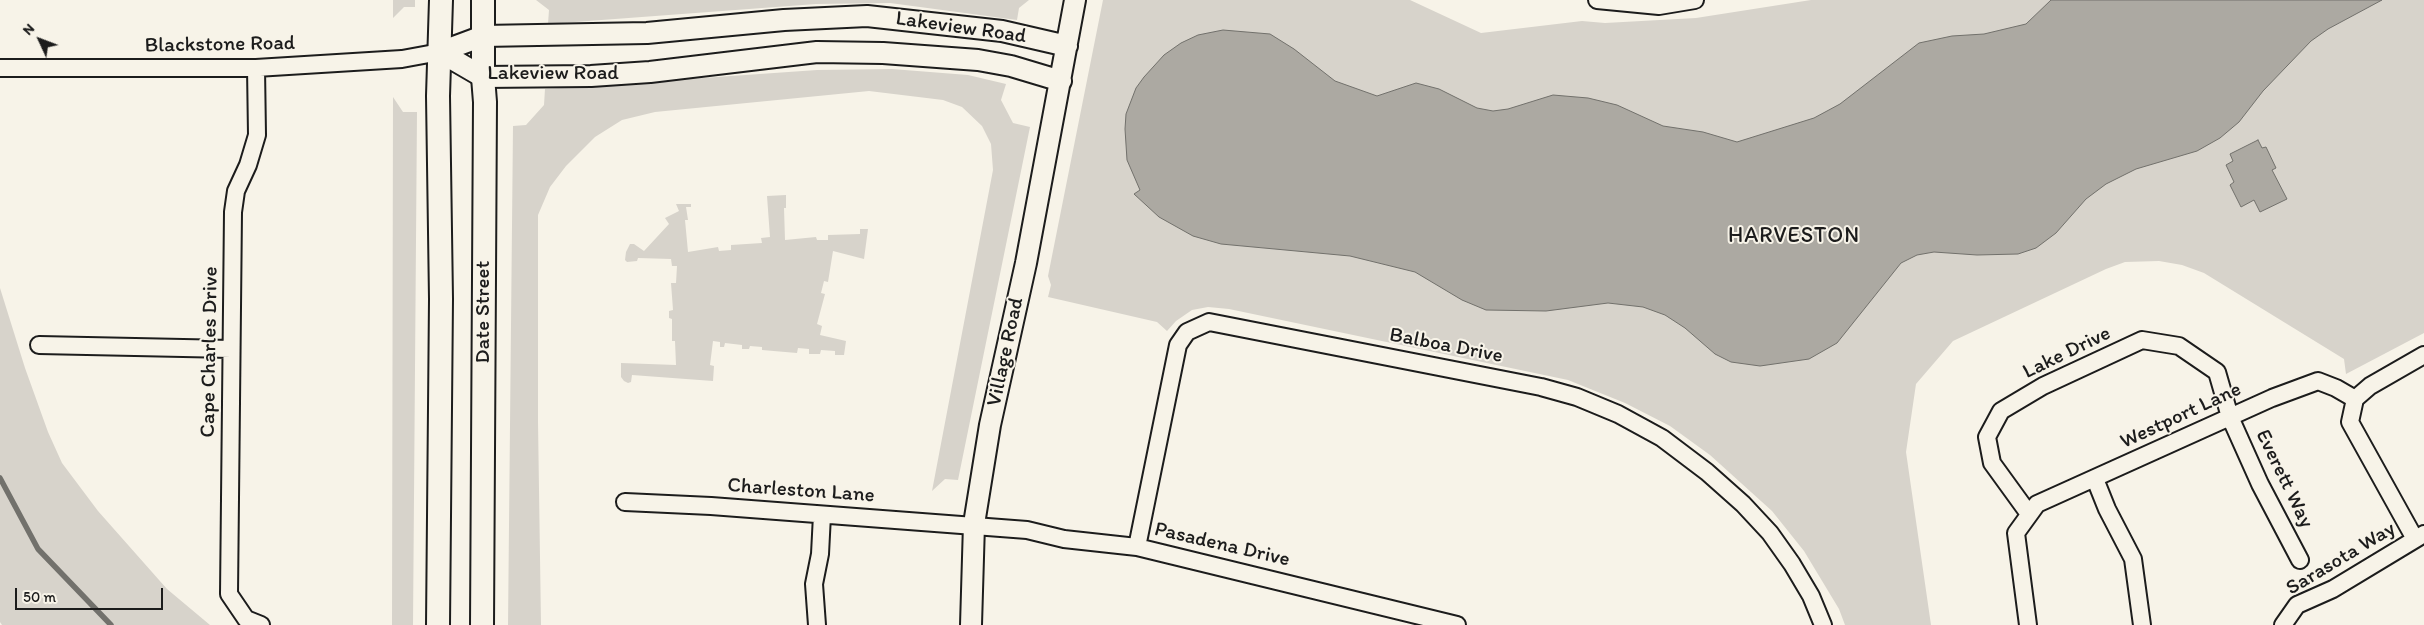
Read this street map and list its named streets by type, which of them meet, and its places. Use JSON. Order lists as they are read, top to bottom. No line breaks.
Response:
{"streets":{"main road":["Date Street"],"street":["Lakeview Road","Blackstone Road","Balboa Drive","Cape Charles Drive","Village Road","Lake Drive","Westport Lane","Everett Way","Charleston Lane","Pasadena Drive","Sarasota Way"]},"crossings":[["Lakeview Road","Blackstone Road"],["Lakeview Road","Date Street"],["Lakeview Road","Village Road"],["Blackstone Road","Date Street"],["Blackstone Road","Cape Charles Drive"],["Balboa Drive","Pasadena Drive"],["Village Road","Charleston Lane"],["Village Road","Pasadena Drive"],["Lake Drive","Westport Lane"],["Lake Drive","Everett Way"],["Westport Lane","Everett Way"],["Charleston Lane","Pasadena Drive"]],"districts":["HARVESTON"],"scale_bar":"50 m","north":"top left"}
